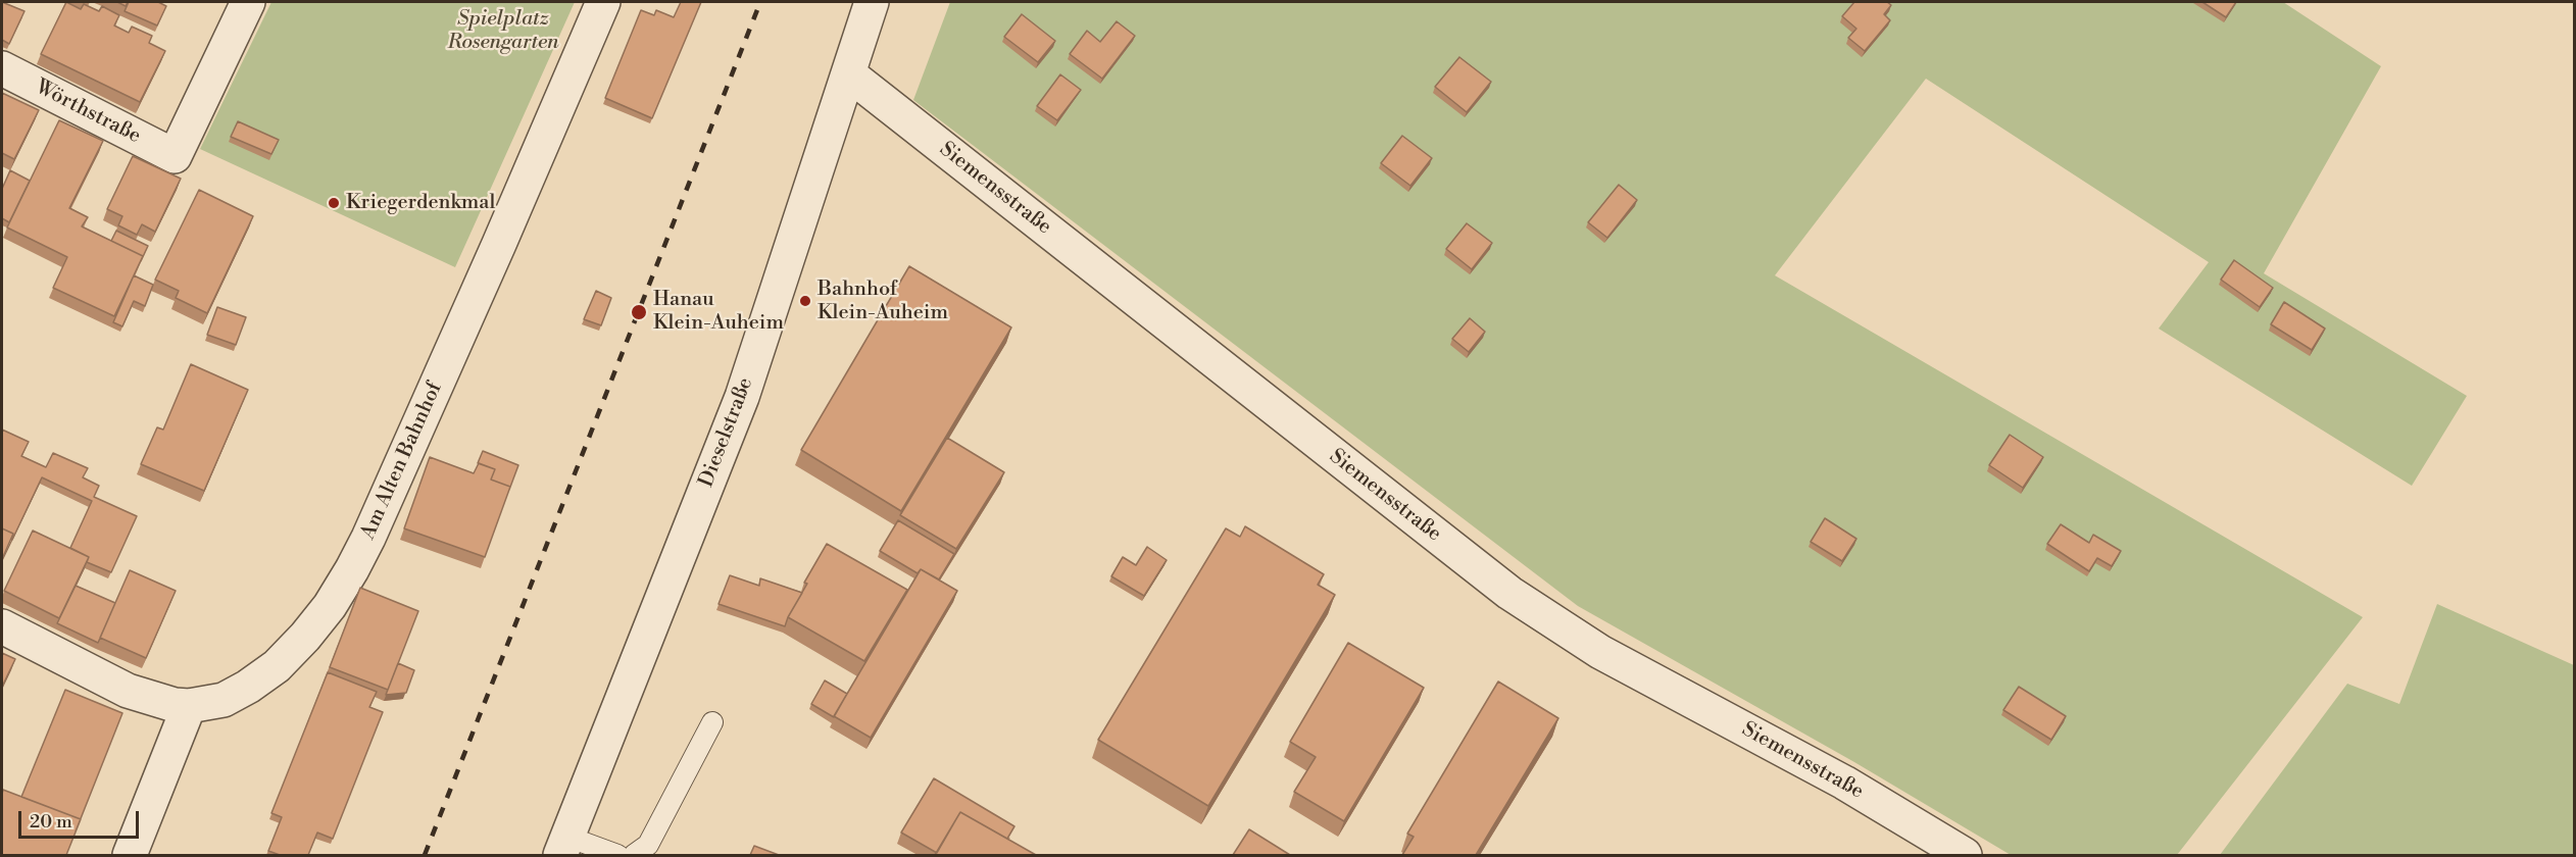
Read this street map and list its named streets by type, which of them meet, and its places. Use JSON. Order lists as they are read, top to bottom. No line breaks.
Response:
{"streets":{"street":["Wörthstraße","Siemensstraße","Dieselstraße","Am Alten Bahnhof"]},"crossings":[["Siemensstraße","Dieselstraße"]],"parks":["Spielplatz Rosengarten"],"places":["Kriegerdenkmal","Bahnhof Klein-Auheim","Hanau Klein-Auheim"],"scale_bar":"20 m"}
